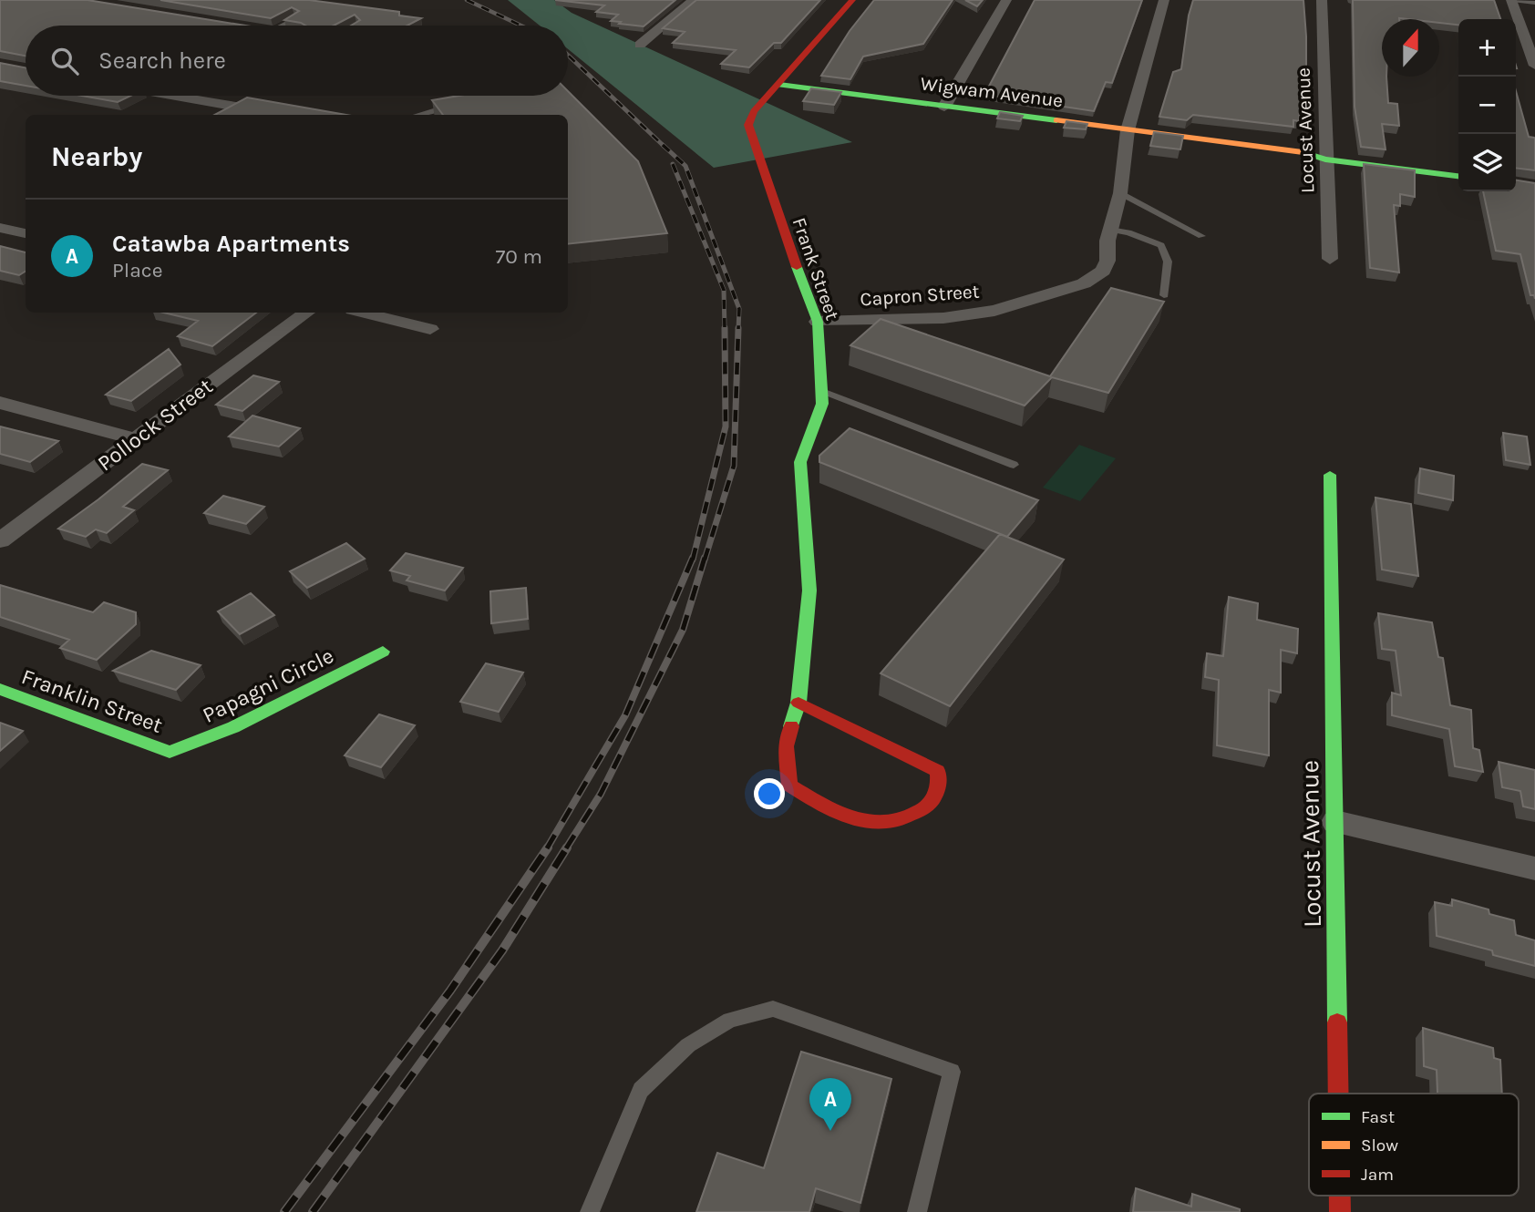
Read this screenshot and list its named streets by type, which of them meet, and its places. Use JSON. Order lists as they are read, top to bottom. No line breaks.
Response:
{"streets":{"street":["Wigwam Avenue","Locust Avenue","Frank Street","Capron Street","Pollock Street","Papagni Circle","Franklin Street"]},"crossings":[["Wigwam Avenue","Locust Avenue"],["Wigwam Avenue","Frank Street"],["Wigwam Avenue","Capron Street"],["Frank Street","Capron Street"],["Papagni Circle","Franklin Street"]],"legend":["Fast","Slow","Jam"],"north":"top","page":{"map_buttons":["+","−"],"search":"Search here","heading":"Nearby","list":[{"mark":"A","name":"Catawba Apartments","note":"Place","value":"70 m"}],"pins":"A"}}
